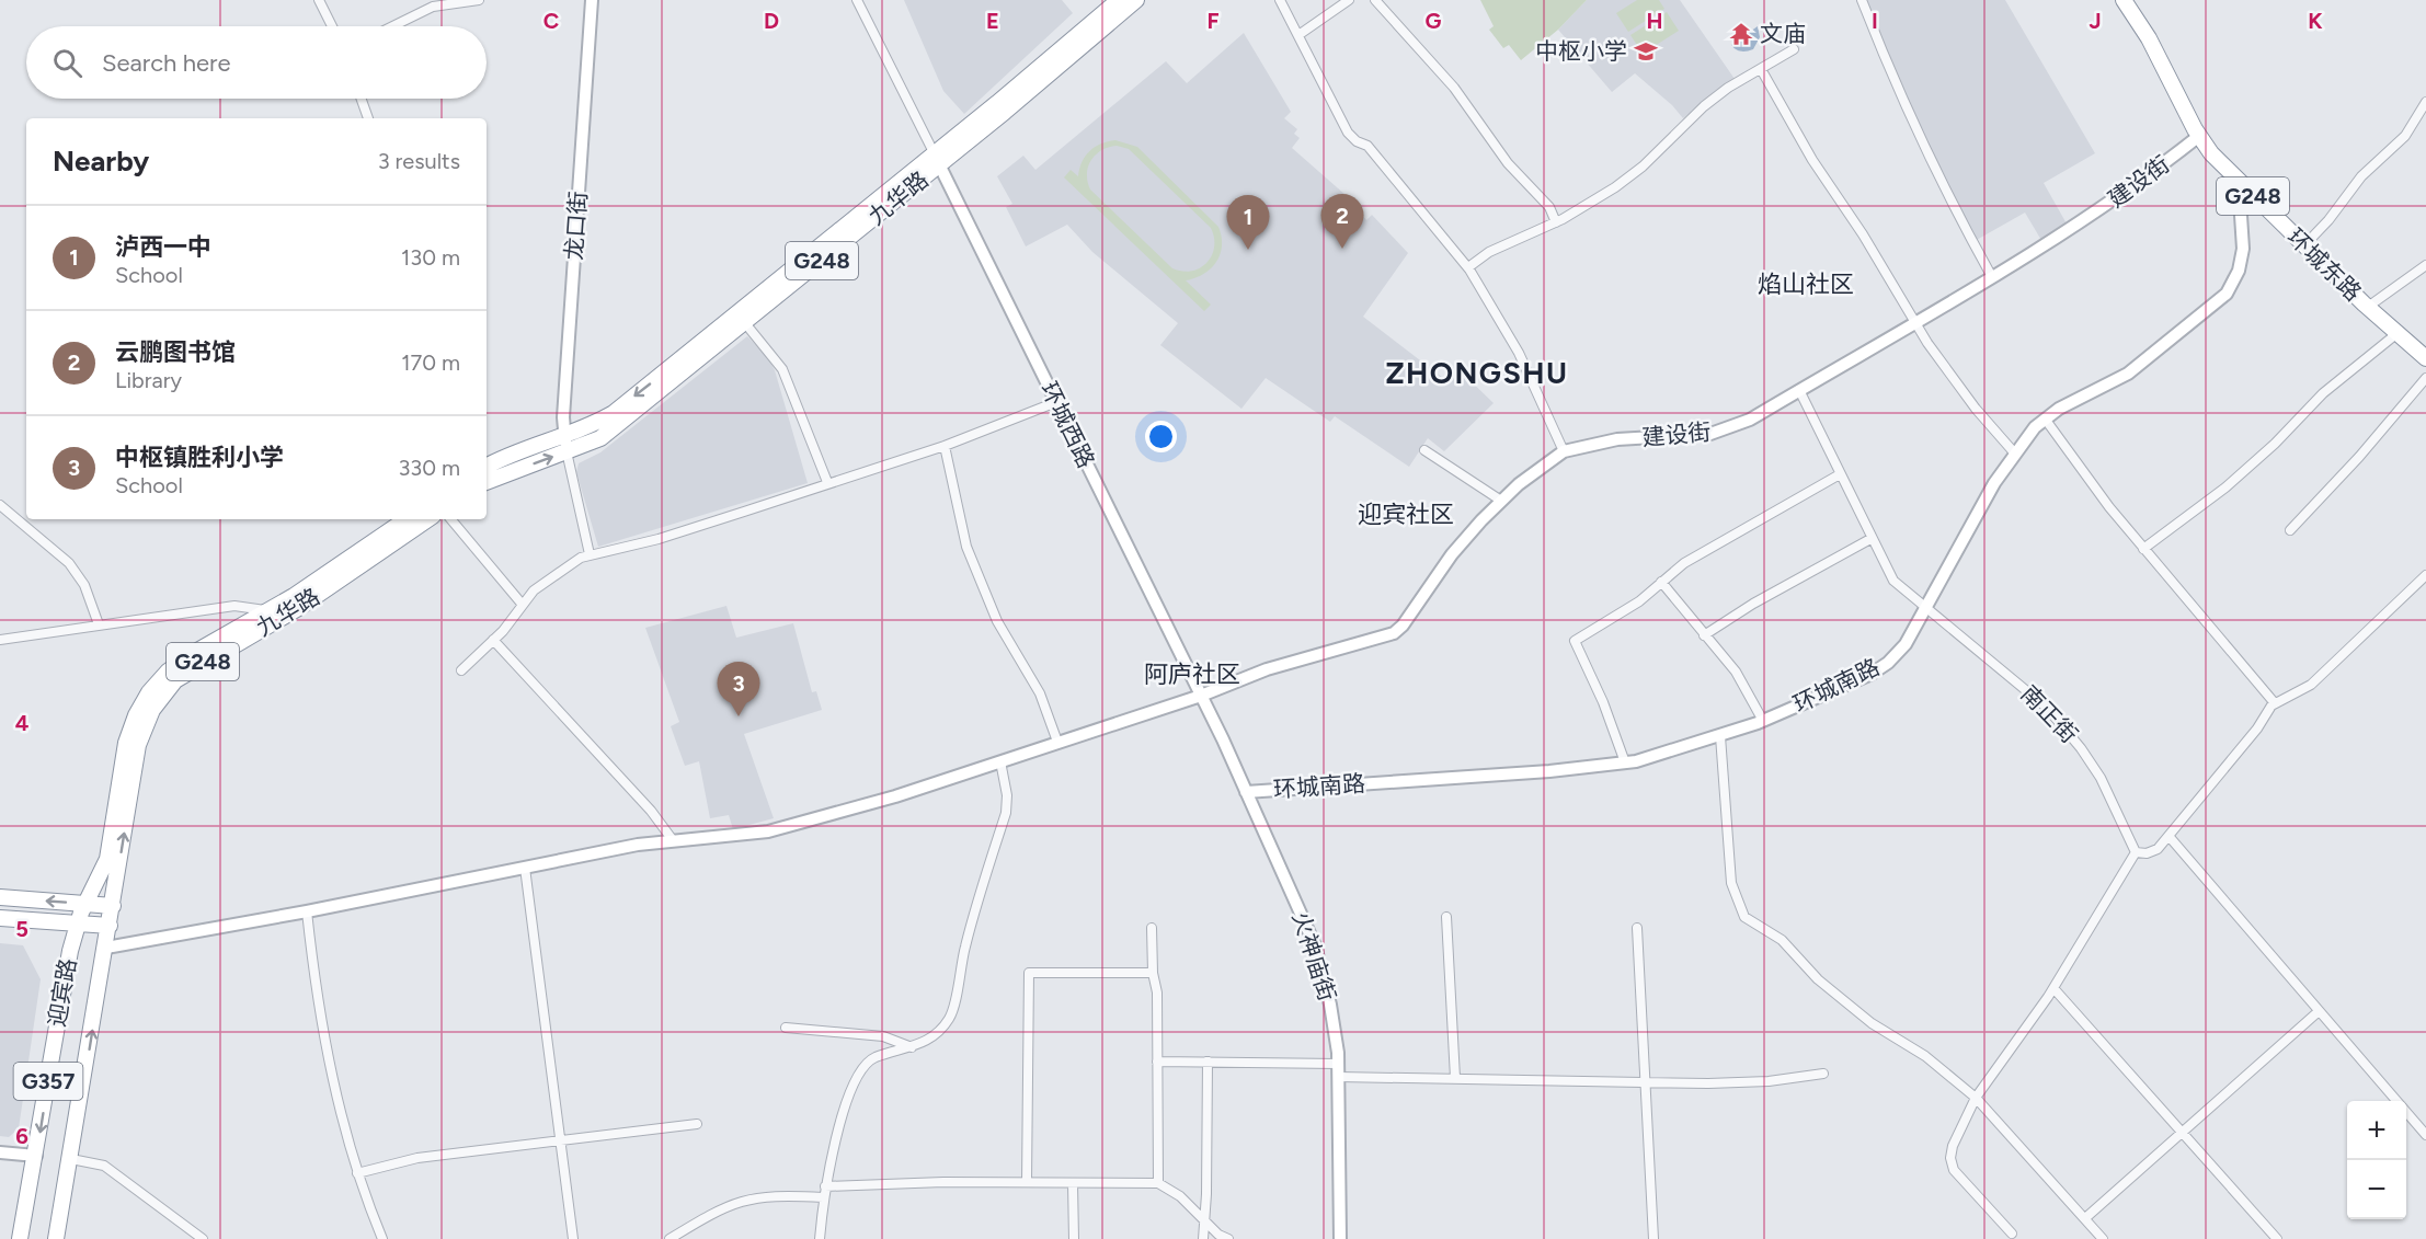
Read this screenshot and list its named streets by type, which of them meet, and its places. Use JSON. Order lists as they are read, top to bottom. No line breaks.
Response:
{"streets":{"highway":["G248","九华路","环城东路","迎宾路","G357"],"street":["建设街","龙口街","环城西路","环城南路","南正街","火神庙街"]},"crossings":[["建设街","环城东路"],["建设街","环城西路"],["建设街","南正街"],["建设街","火神庙街"],["建设街","迎宾路"],["九华路","龙口街"],["九华路","环城西路"],["九华路","迎宾路"],["环城东路","环城南路"],["环城西路","火神庙街"],["环城南路","南正街"],["环城南路","火神庙街"]],"districts":["焰山社区","ZHONGSHU","迎宾社区","阿庐社区"],"places":{"temple":["文庙"],"school or university":["中枢小学"]},"page":{"search":"Search here","heading":["Nearby","3 results"],"pins":["2","1","3"],"list":[{"mark":"1","name":"泸西一中","note":"School","value":"130 m"},{"mark":"2","name":"云鹏图书馆","note":"Library","value":"170 m"},{"mark":"3","name":"中枢镇胜利小学","note":"School","value":"330 m"}],"map_buttons":["+","−"]},"grid":{"columns":["C","D","E","F","G","H","I","J","K"],"rows":["4","5","6"]}}
